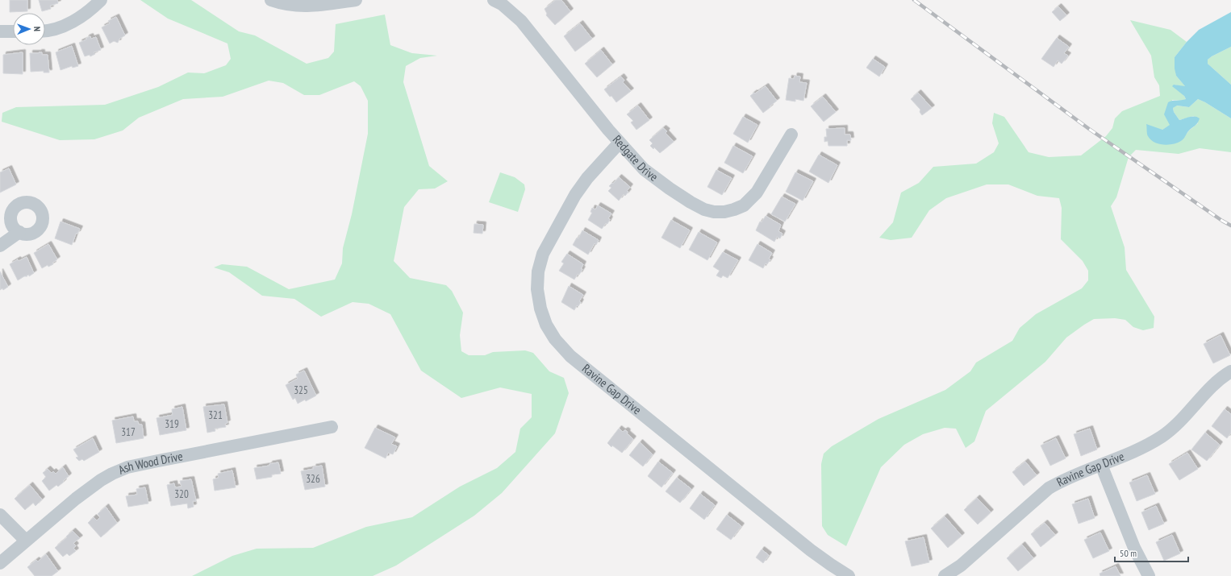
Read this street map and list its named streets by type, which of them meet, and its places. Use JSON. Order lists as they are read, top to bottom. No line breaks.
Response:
{"streets":{"street":["Redgate Drive","Ravine Gap Drive","Ash Wood Drive"]},"crossings":[["Redgate Drive","Ravine Gap Drive"]],"house_numbers":["325","321","319","317","326","320"],"scale_bar":"50 m","north":"right"}
